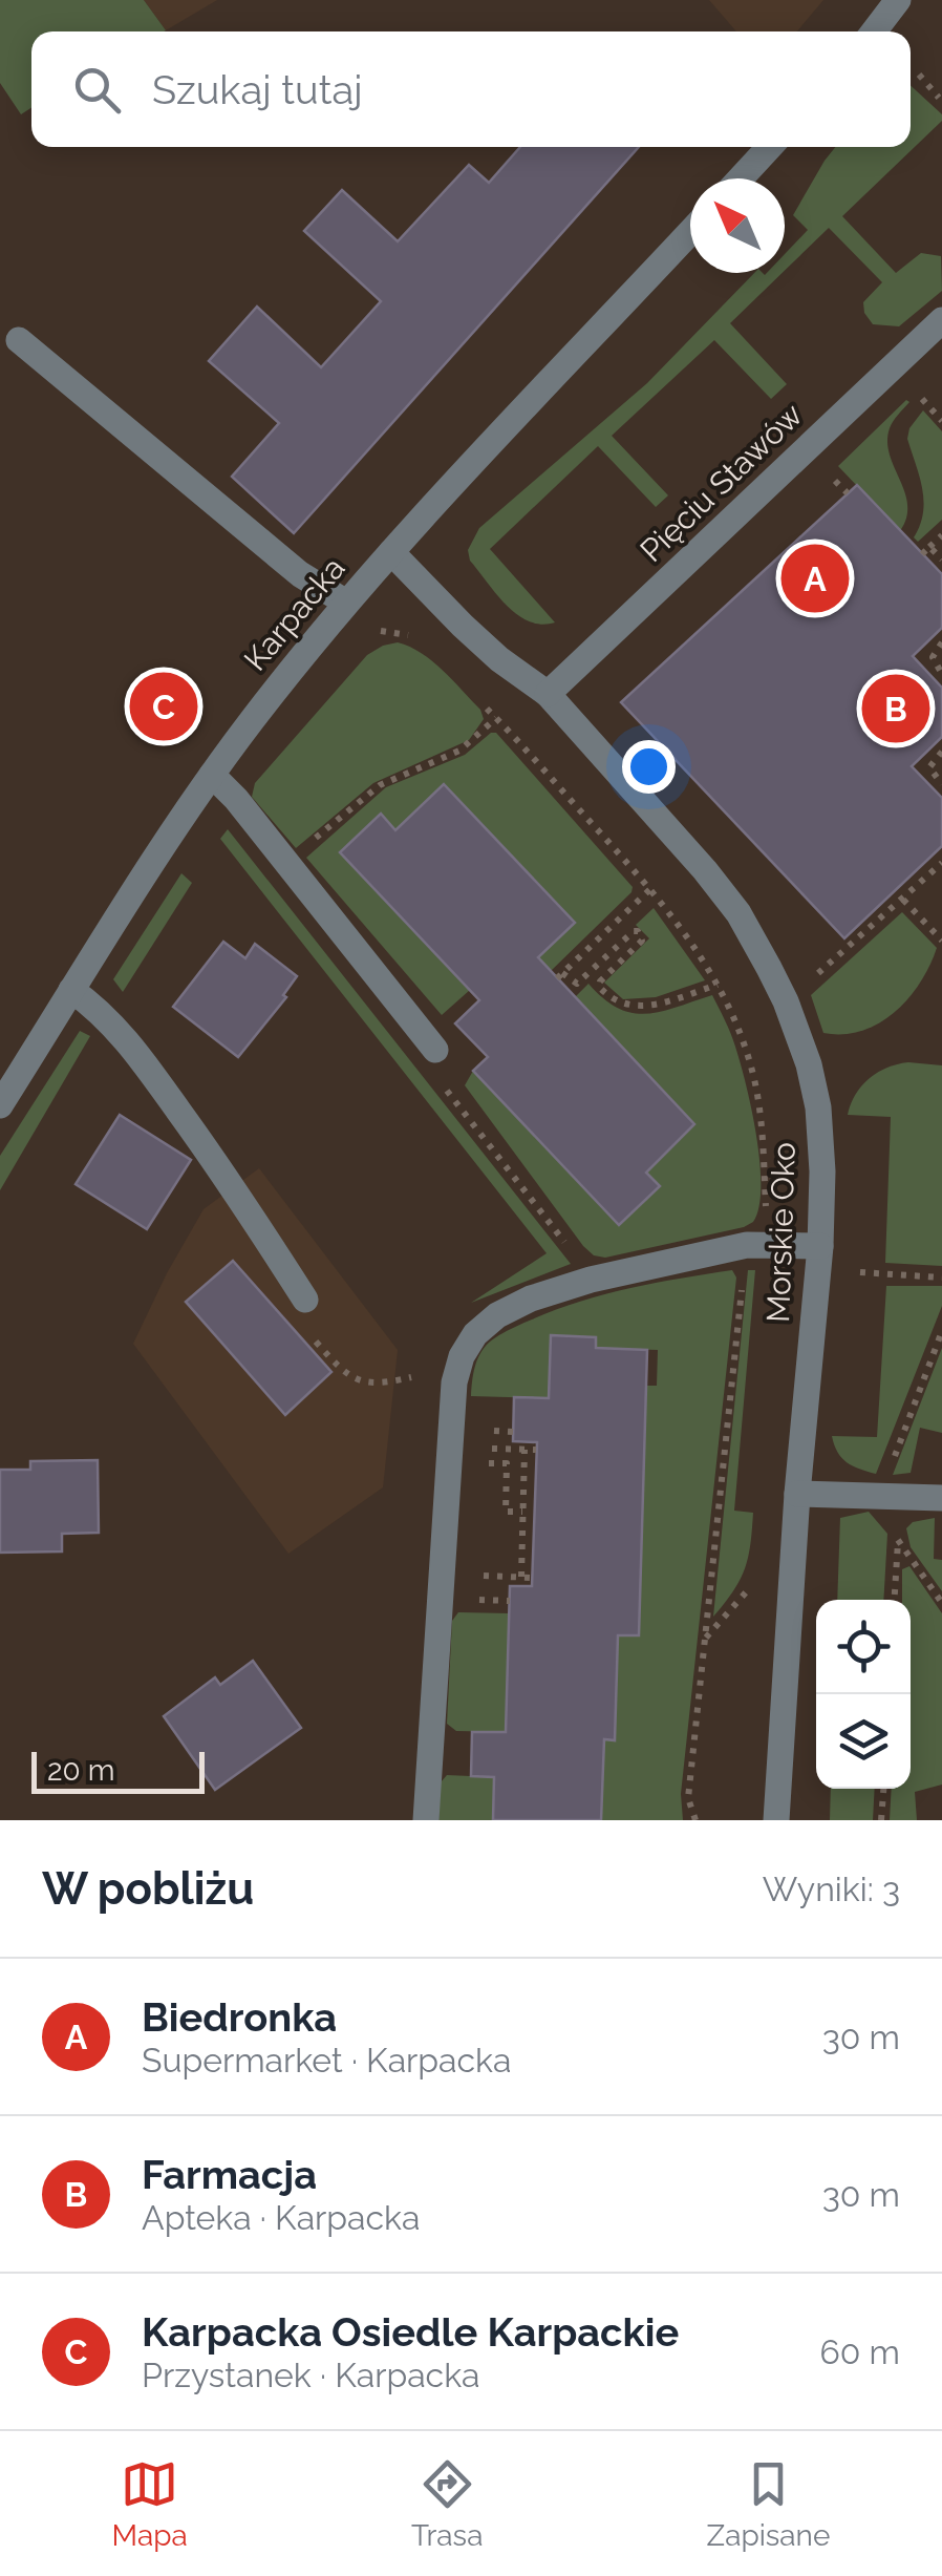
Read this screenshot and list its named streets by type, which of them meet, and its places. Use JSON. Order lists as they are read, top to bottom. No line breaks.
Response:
{"streets":{"street":["Pięciu Stawów","Karpacka","Morskie Oko"]},"crossings":[["Pięciu Stawów","Morskie Oko"],["Karpacka","Morskie Oko"]],"scale_bar":"20 m","north":"top left","page":{"search":"Szukaj tutaj","pins":["A","C","B"],"scale":"20 m","heading":["W pobliżu","Wyniki: 3"],"list":[{"mark":"A","name":"Biedronka","note":"Supermarket · Karpacka","value":"30 m"},{"mark":"B","name":"Farmacja","note":"Apteka · Karpacka","value":"30 m"},{"mark":"C","name":"Karpacka Osiedle Karpackie","note":"Przystanek · Karpacka","value":"60 m"}],"nav":["Mapa","Trasa","Zapisane"]}}
